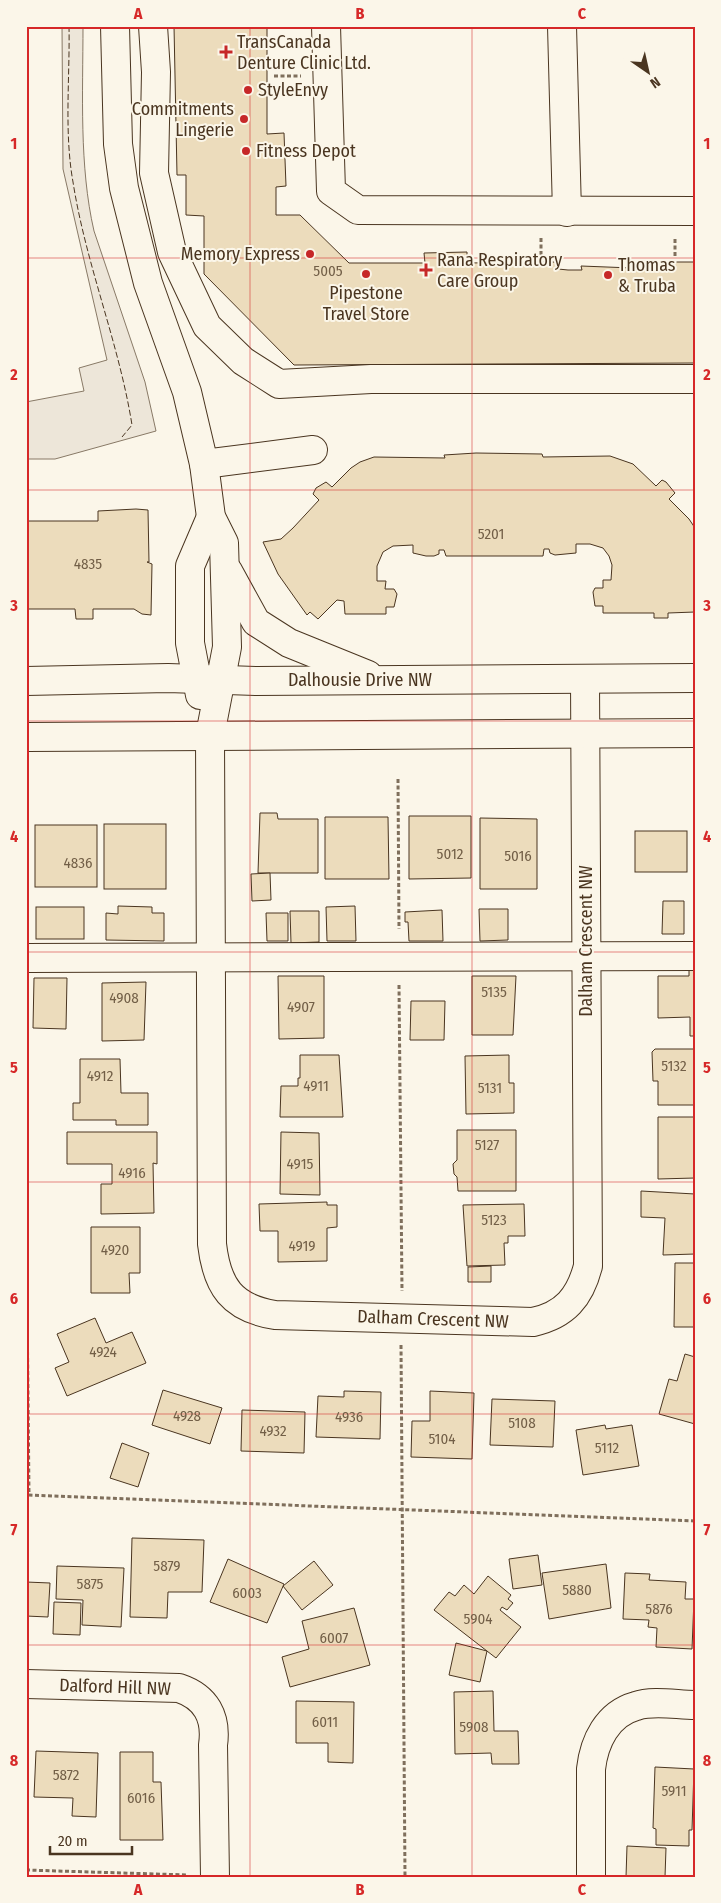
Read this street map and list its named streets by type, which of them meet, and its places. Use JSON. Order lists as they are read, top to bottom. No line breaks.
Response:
{"streets":{"street":["Dalhousie Drive NW","Dalham Crescent NW","Dalford Hill NW"]},"crossings":[["Dalhousie Drive NW","Dalham Crescent NW"]],"places":{"health":["TransCanada Denture Clinic Ltd.","Rana Respiratory Care Group"],"other":["StyleEnvy","Commitments Lingerie","Fitness Depot","Memory Express","Pipestone Travel Store","Thomas & Truba"]},"house_numbers":["5005","5201","4835","5012","5016","4836","5135","4908","4907","5132","4912","4911","5131","5127","4915","4916","5123","4919","4920","4924","4928","4936","5108","4932","5104","5112","5879","5875","5880","6003","5876","5904","6007","6011","5908","5872","5911","6016"],"scale_bar":"20 m","north":"bottom right","grid":{"columns":["A","B","C"],"rows":["1","2","3","4","5","6","7","8"]}}
